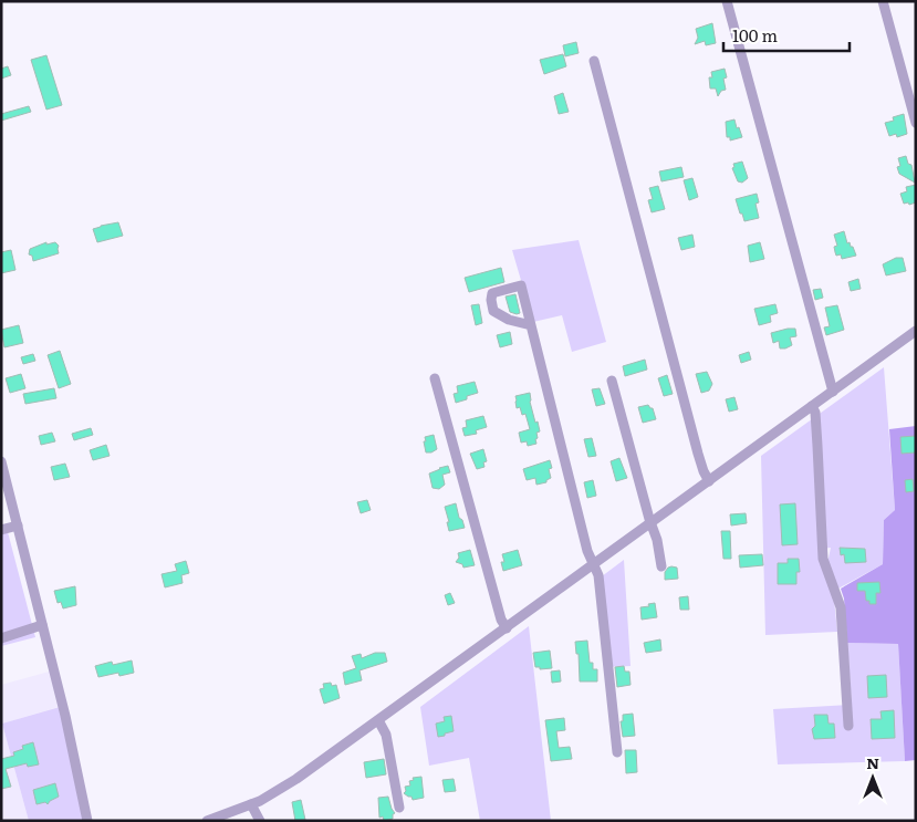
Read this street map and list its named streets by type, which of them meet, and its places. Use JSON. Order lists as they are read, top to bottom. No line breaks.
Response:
{"scale_bar":"100 m","north":"top"}
